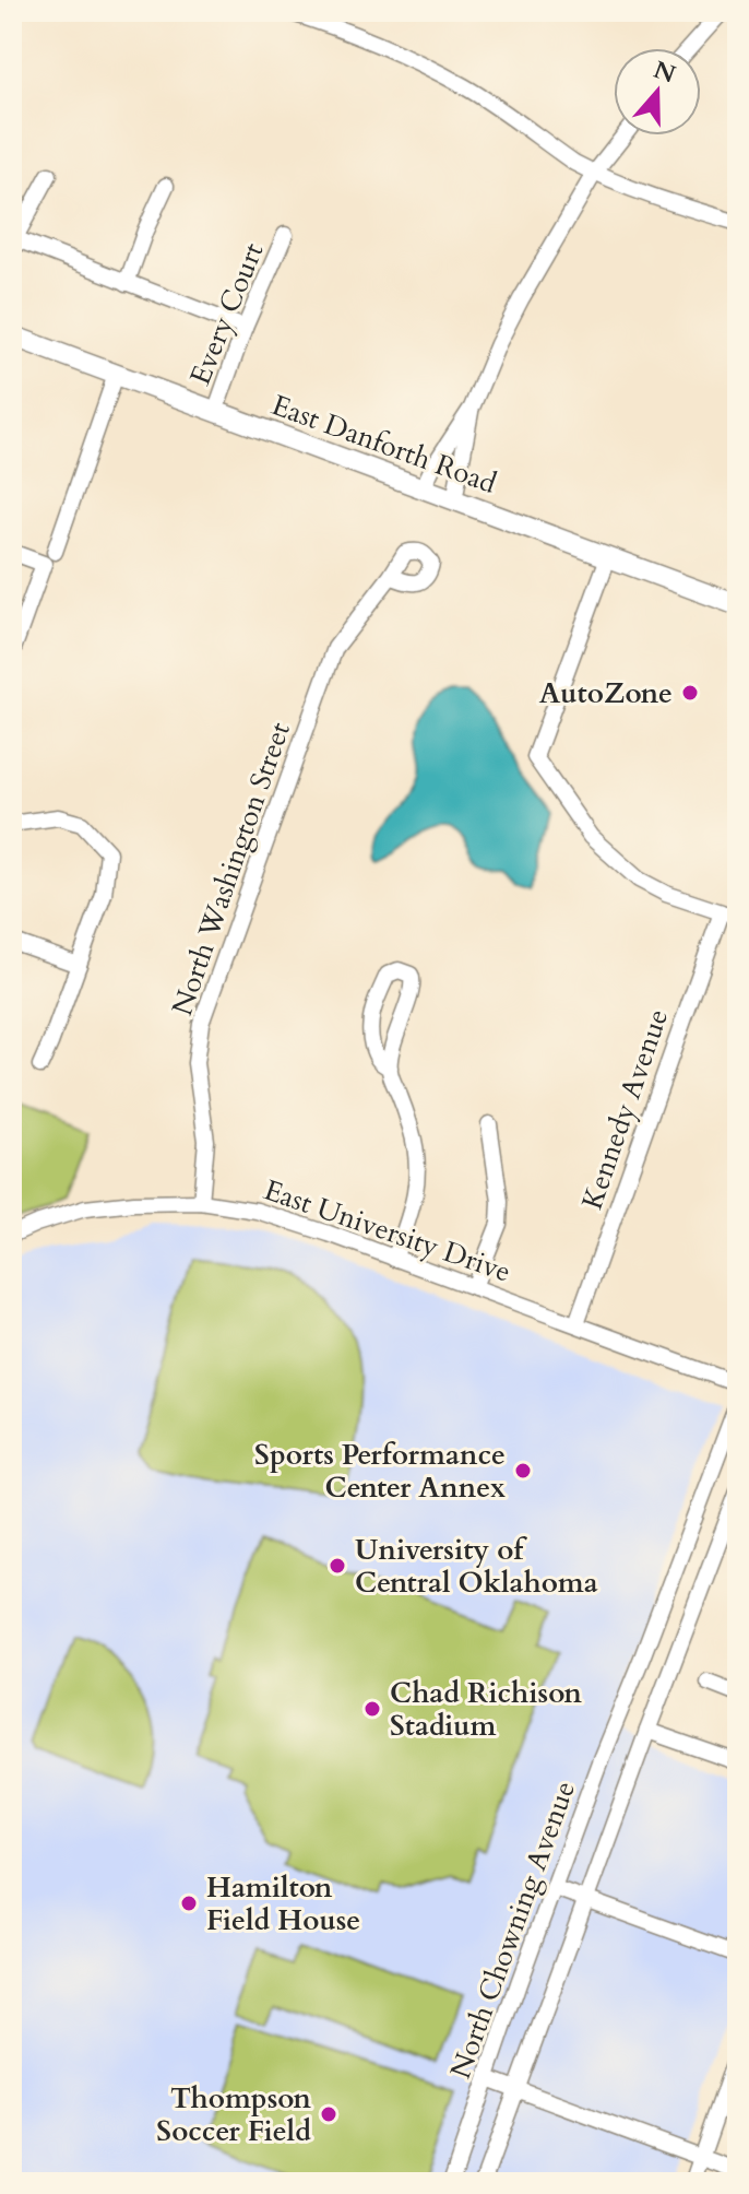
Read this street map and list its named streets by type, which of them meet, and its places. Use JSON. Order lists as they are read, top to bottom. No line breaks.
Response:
{"streets":{"main road":["East Danforth Road"],"street":["Every Court","North Washington Street","Kennedy Avenue","East University Drive","North Chowning Avenue"]},"crossings":[["Every Court","East Danforth Road"],["East Danforth Road","Kennedy Avenue"],["North Washington Street","East University Drive"],["Kennedy Avenue","East University Drive"]],"places":["AutoZone","Sports Performance Center Annex","University of Central Oklahoma","Chad Richison Stadium","Hamilton Field House","Thompson Soccer Field"],"north":"top"}
